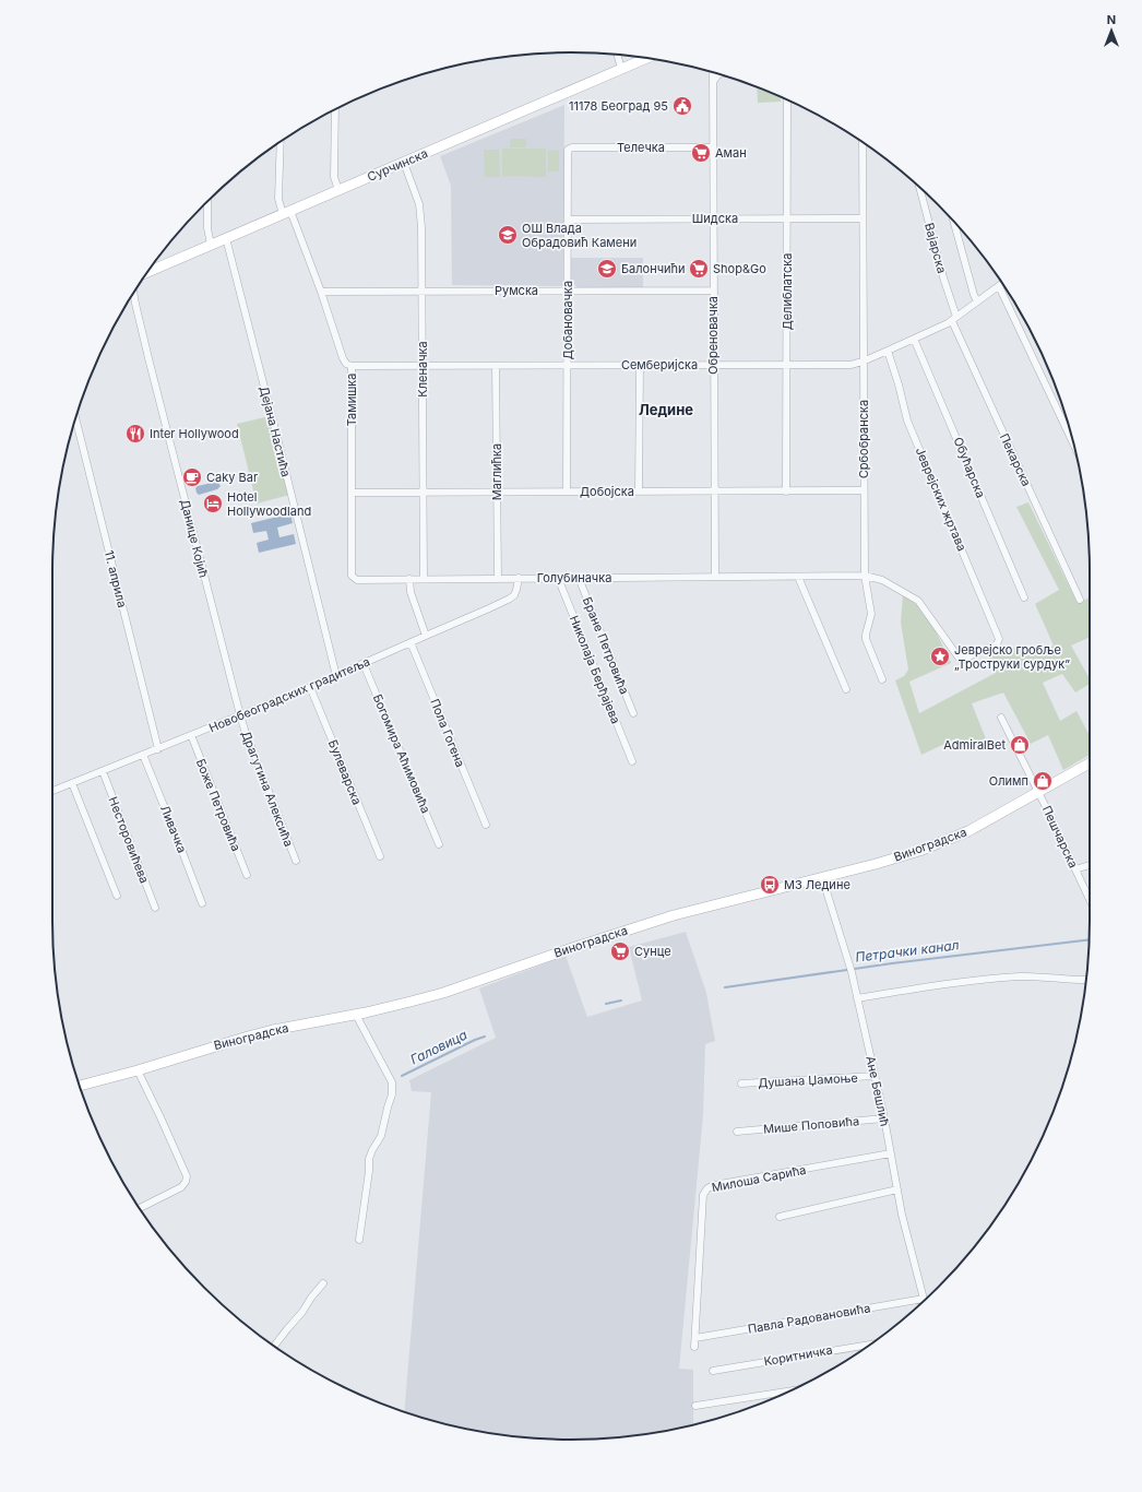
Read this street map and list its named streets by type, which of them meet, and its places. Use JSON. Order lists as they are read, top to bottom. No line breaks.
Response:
{"streets":{"street":["Телечка","Сурчинска","Шидска","Вајарска","Румска","Делиблатска","Добановачка","Обреновачка","Семберијска","Кленачка","Тамишка","Дејана Настића","Србобранска","Пекарска","Обућарска","Маглићка","Добојска","Јеврејских жртава","Данице Којић","Голубиначка","11. априла","Бране Петровића","Николаја Берђајева","Новобеоградских градитеља","Пола Гогена","Богомира Аћимовића","Булеварска","Драгутина Алексића","Боже Петровића","Ливачка","Пешчарска","Несторовићева","Виноградска","Душана Џамоње","Ане Бешлић","Мише Поповића","Милоша Сарића","Павла Радовановића","Коритничка"]},"crossings":[["Телечка","Добановачка"],["Телечка","Обреновачка"],["Сурчинска","Кленачка"],["Сурчинска","Тамишка"],["Сурчинска","Дејана Настића"],["Шидска","Делиблатска"],["Шидска","Добановачка"],["Шидска","Обреновачка"],["Шидска","Србобранска"],["Вајарска","Семберијска"],["Вајарска","Пекарска"],["Румска","Добановачка"],["Румска","Обреновачка"],["Румска","Кленачка"],["Румска","Тамишка"],["Делиблатска","Семберијска"],["Делиблатска","Добојска"],["Добановачка","Семберијска"],["Добановачка","Добојска"],["Обреновачка","Семберијска"],["Обреновачка","Добојска"],["Обреновачка","Голубиначка"],["Семберијска","Кленачка"],["Семберијска","Тамишка"],["Семберијска","Србобранска"],["Семберијска","Пекарска"],["Семберијска","Обућарска"],["Семберијска","Маглићка"],["Семберијска","Јеврејских жртава"],["Кленачка","Добојска"],["Кленачка","Голубиначка"],["Тамишка","Добојска"],["Тамишка","Голубиначка"],["Дејана Настића","Новобеоградских градитеља"],["Србобранска","Добојска"],["Србобранска","Јеврејских жртава"],["Србобранска","Голубиначка"],["Маглићка","Добојска"],["Маглићка","Голубиначка"],["Јеврејских жртава","Голубиначка"],["Данице Којић","Новобеоградских градитеља"],["Данице Којић","Драгутина Алексића"],["Голубиначка","Бране Петровића"],["Голубиначка","Николаја Берђајева"],["Голубиначка","Новобеоградских градитеља"],["11. априла","Новобеоградских градитеља"],["Новобеоградских градитеља","Пола Гогена"],["Новобеоградских градитеља","Богомира Аћимовића"],["Новобеоградских градитеља","Булеварска"],["Новобеоградских градитеља","Драгутина Алексића"],["Новобеоградских градитеља","Боже Петровића"],["Новобеоградских градитеља","Ливачка"],["Новобеоградских градитеља","Несторовићева"],["Пешчарска","Виноградска"],["Виноградска","Ане Бешлић"],["Душана Џамоње","Ане Бешлић"],["Ане Бешлић","Мише Поповића"],["Ане Бешлић","Милоша Сарића"],["Ане Бешлић","Павла Радовановића"],["Милоша Сарића","Павла Радовановића"]],"districts":["Ледине"],"water":["Петрачки канал","Галовица"],"places":{"public building":["11178 Београд 95"],"supermarket":["Аман","Shop&Go","Сунце"],"school or university":["ОШ Влада Обрадовић Камени","Балончићи"],"restaurant":["Inter Hollywood"],"cafe":["Caky Bar"],"hotel":["Hotel Hollywoodland"],"place":["Јеврејско гробље „Троструки сурдук”"],"shop":["AdmiralBet","Олимп"],"bus stop":["МЗ Ледине"]},"north":"top"}
